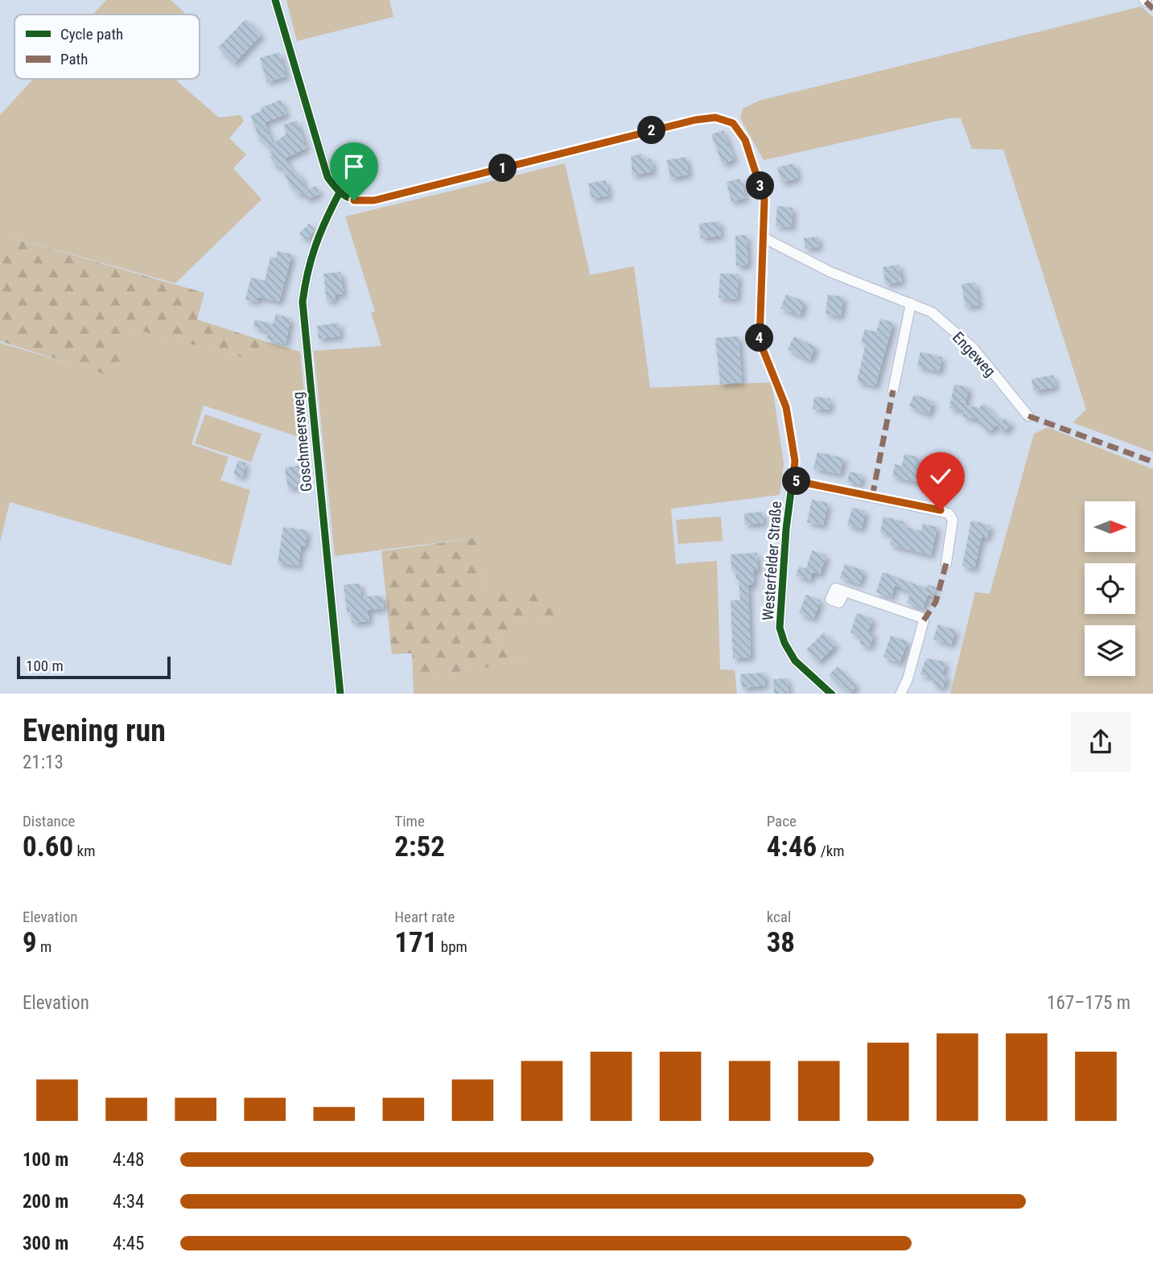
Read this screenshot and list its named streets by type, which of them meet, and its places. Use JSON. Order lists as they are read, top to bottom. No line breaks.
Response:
{"streets":{"street":["Engeweg","Goschmeersweg","Westerfelder Straße"]},"crossings":[["Engeweg","Westerfelder Straße"],["Goschmeersweg","Westerfelder Straße"]],"legend":["Cycle path","Path"],"scale_bar":"100 m","north":"right","page":{"pins":["2","1","3","4","5"],"scale":"100 m","heading":["Evening run","21:13"],"stats":[["Distance","0.60 km"],["Time","2:52"],["Pace","4:46 /km"],["Elevation","9 m"],["Heart rate","171 bpm"],["kcal","38"]],"chart":["Elevation","167–175 m"],"list":[{"name":"100 m","note":"4:48"},{"name":"200 m","note":"4:34"},{"name":"300 m","note":"4:45"}]}}
